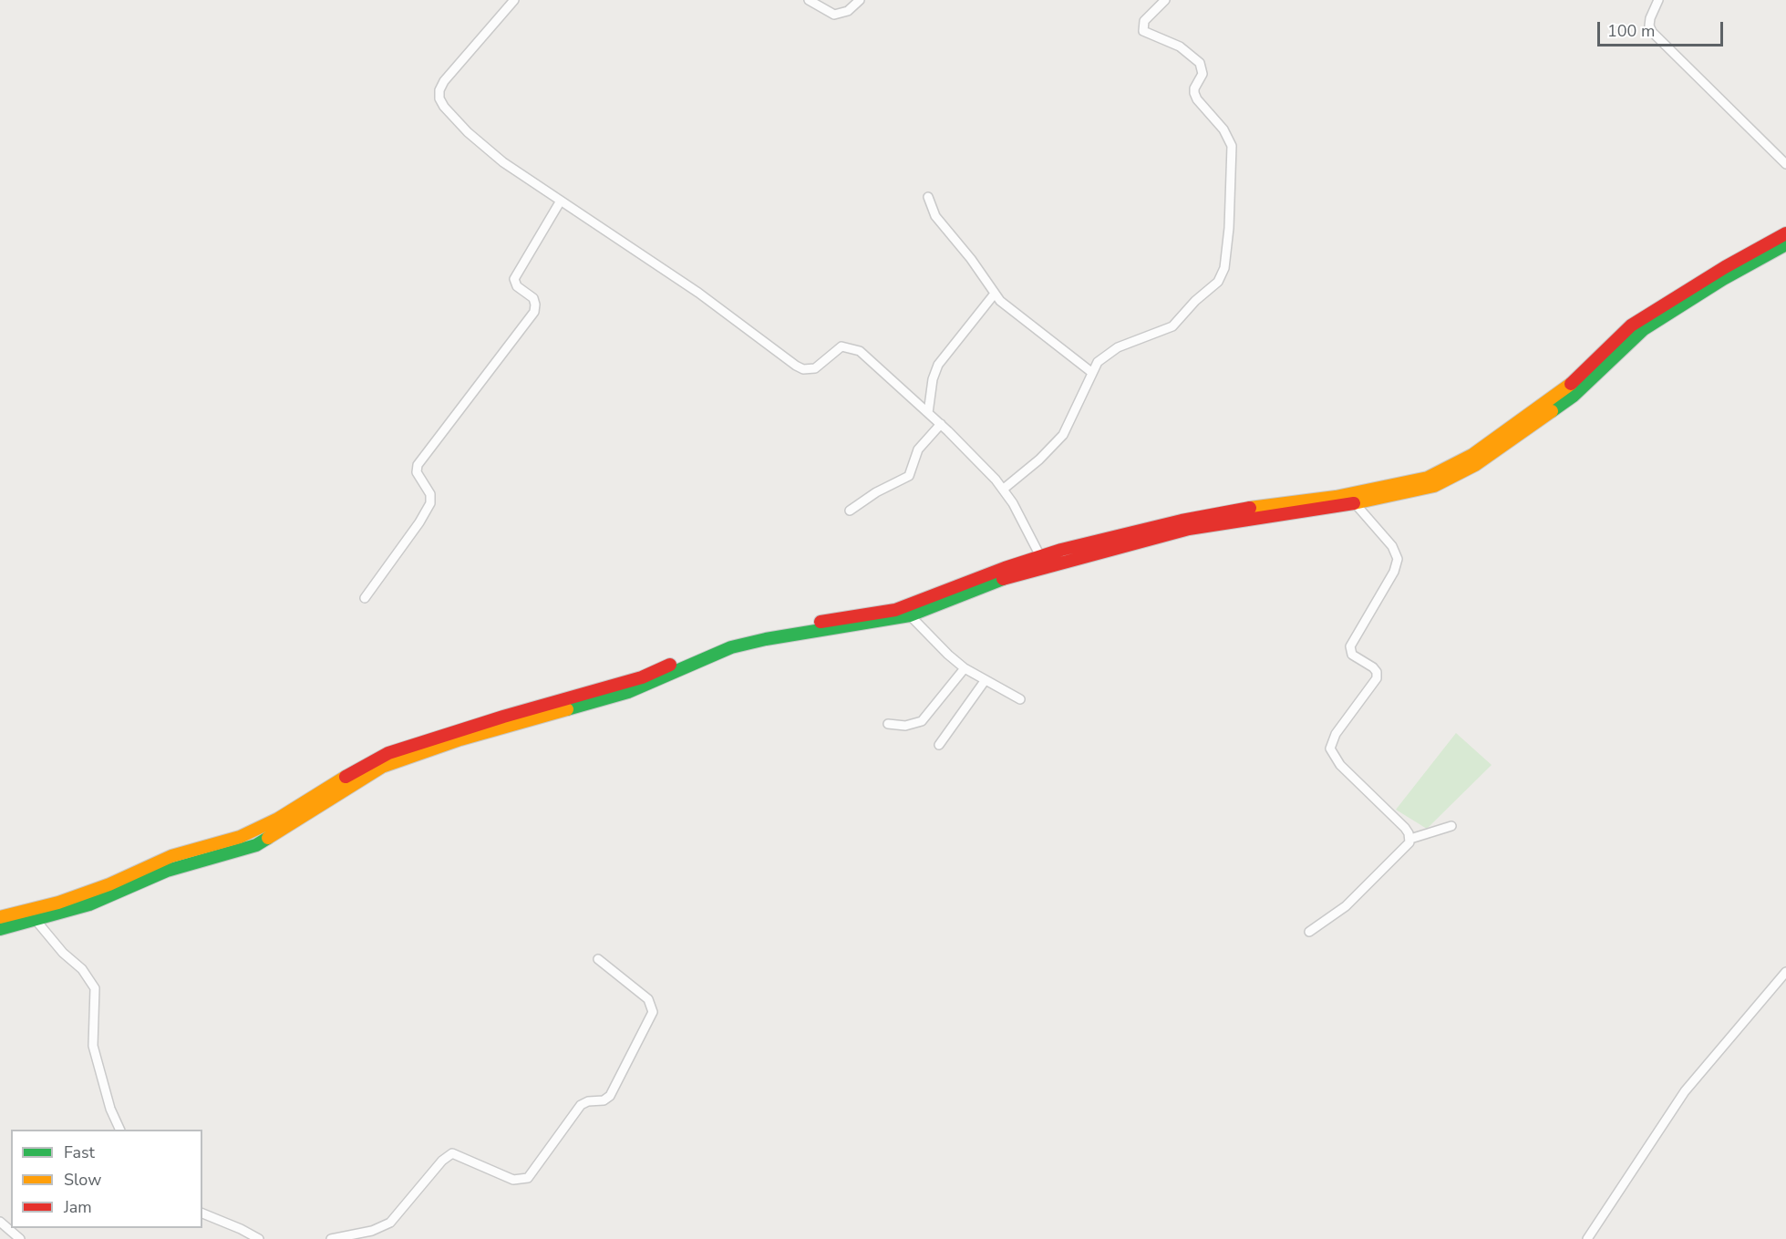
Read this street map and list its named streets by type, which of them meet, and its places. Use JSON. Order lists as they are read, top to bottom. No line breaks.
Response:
{"legend":["Fast","Slow","Jam"],"scale_bar":"100 m"}
